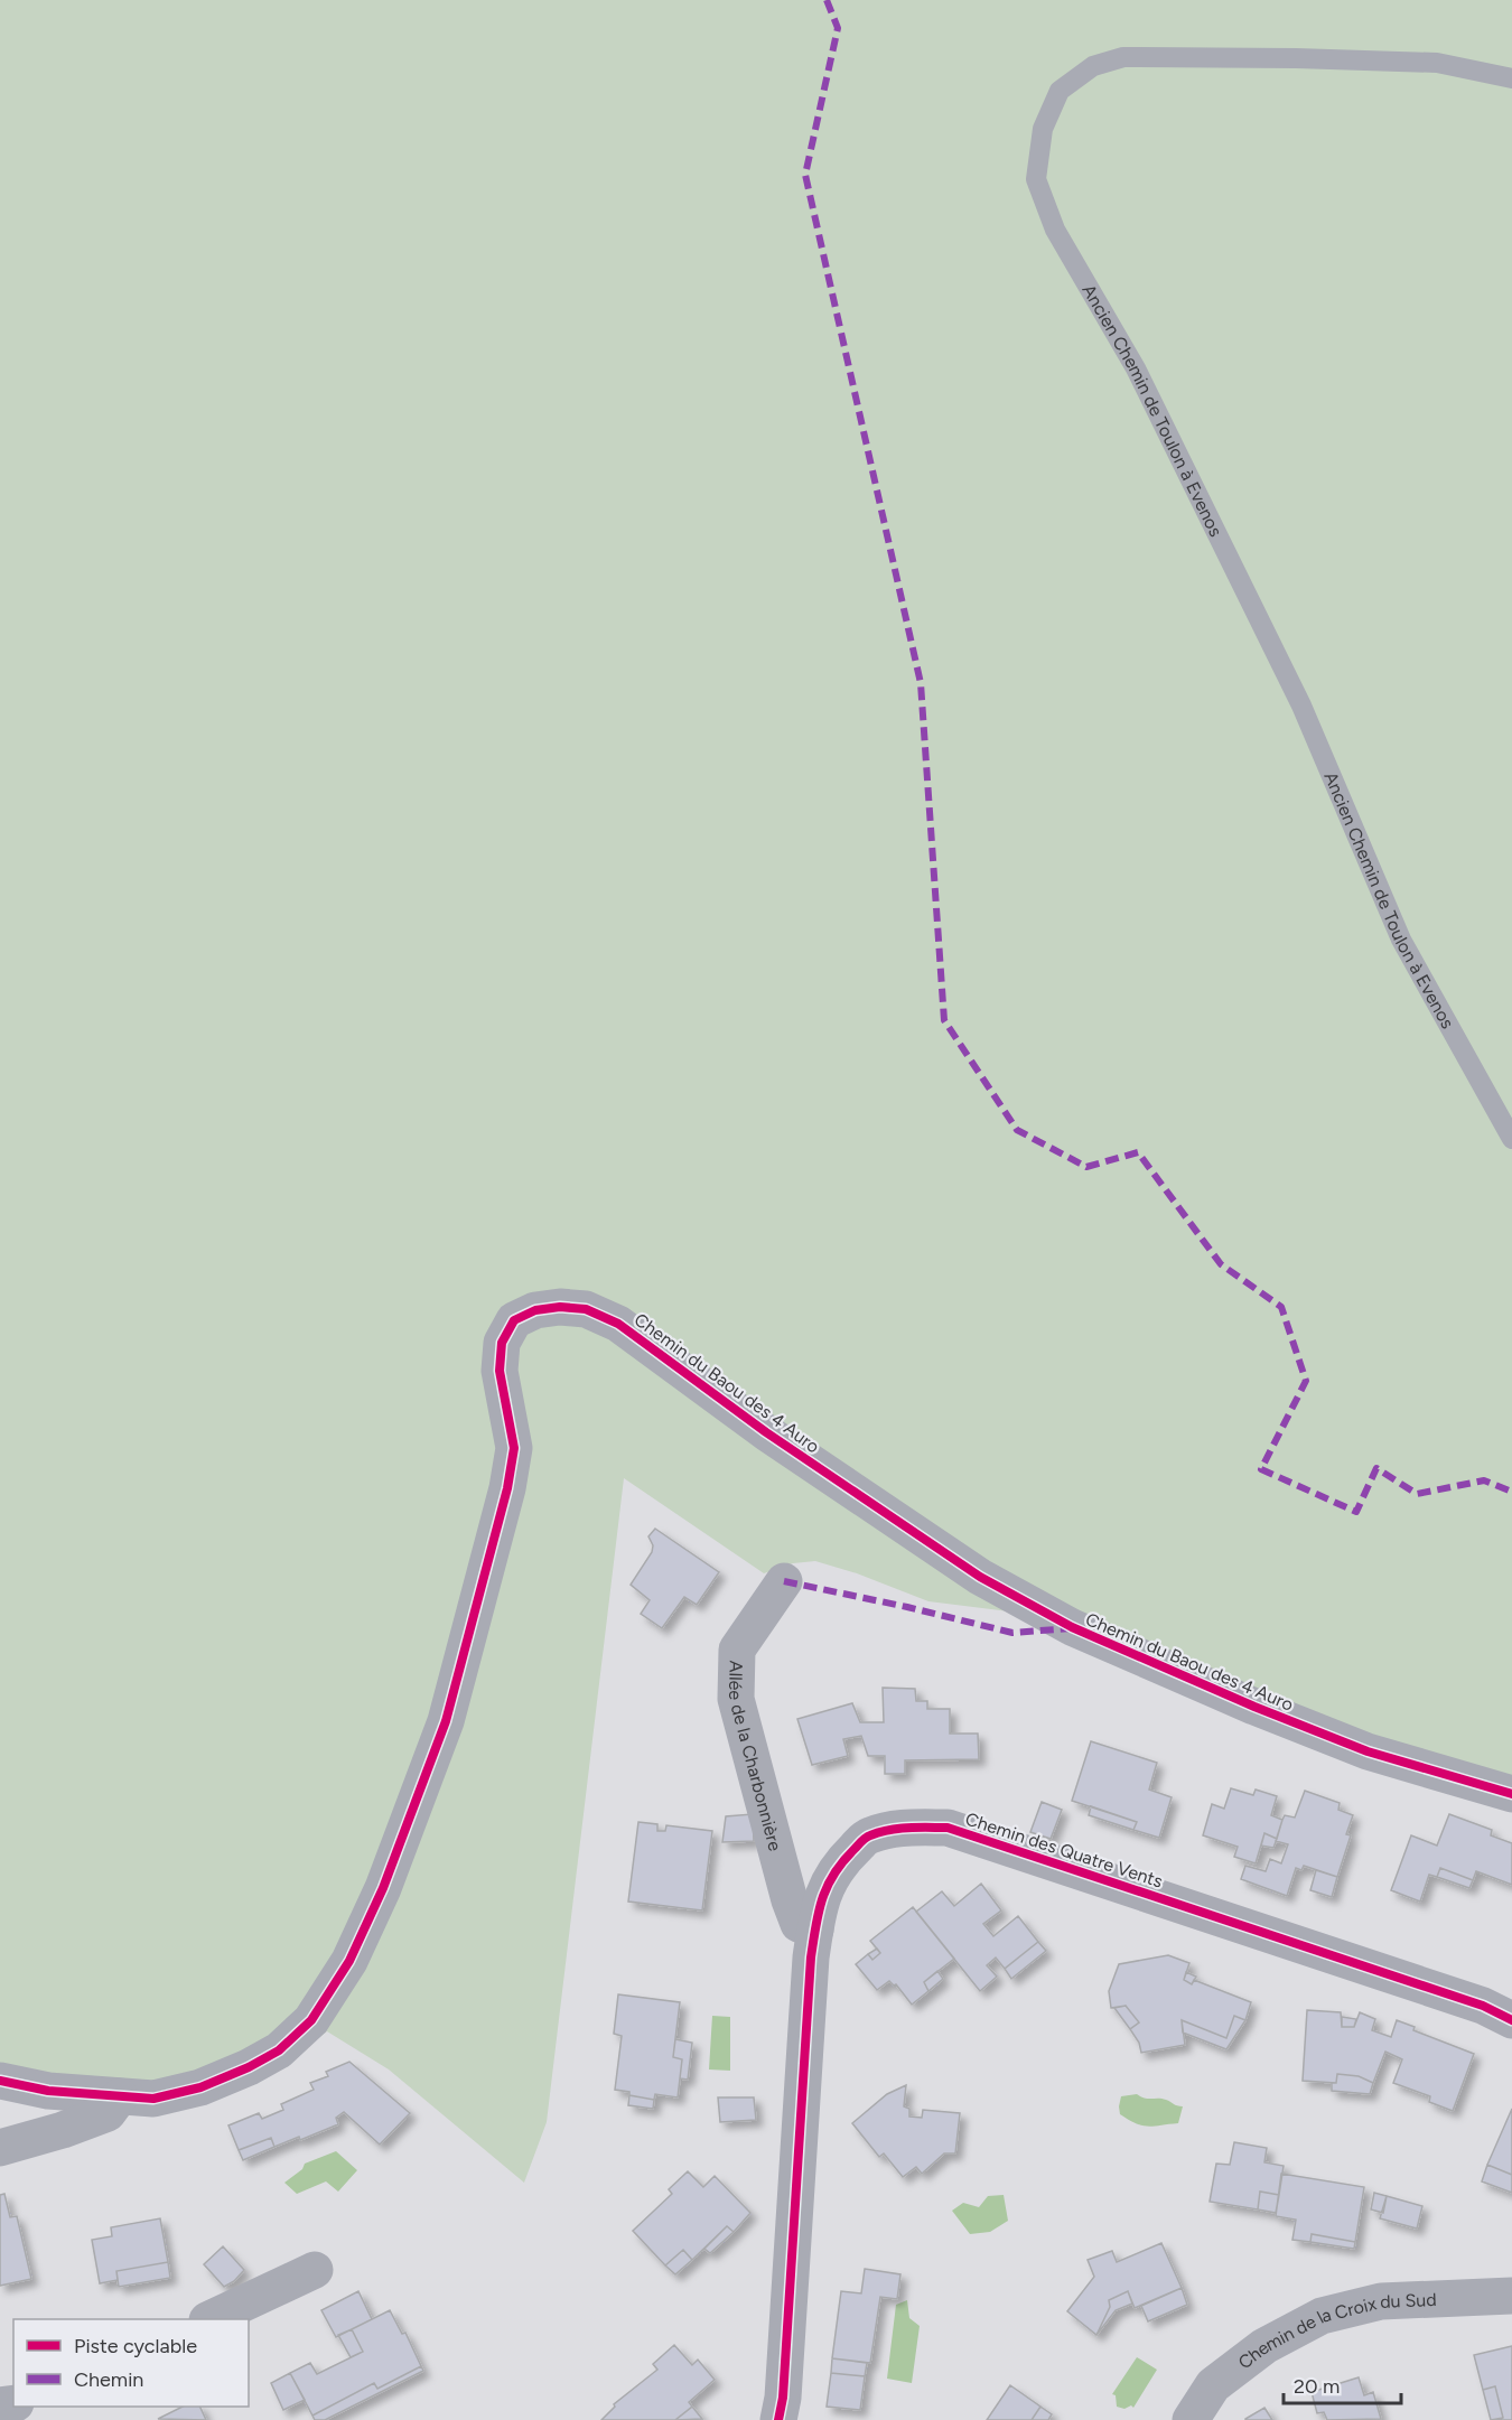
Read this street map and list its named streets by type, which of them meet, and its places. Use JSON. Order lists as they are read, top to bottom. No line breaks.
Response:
{"streets":{"street":["Chemin du Baou des 4 Auro","Allée de la Charbonnière","Chemin des Quatre Vents","Chemin de la Croix du Sud"],"lane":["Ancien Chemin de Toulon à Evenos"]},"crossings":[["Allée de la Charbonnière","Chemin des Quatre Vents"]],"legend":["Piste cyclable","Chemin"],"scale_bar":"20 m"}
